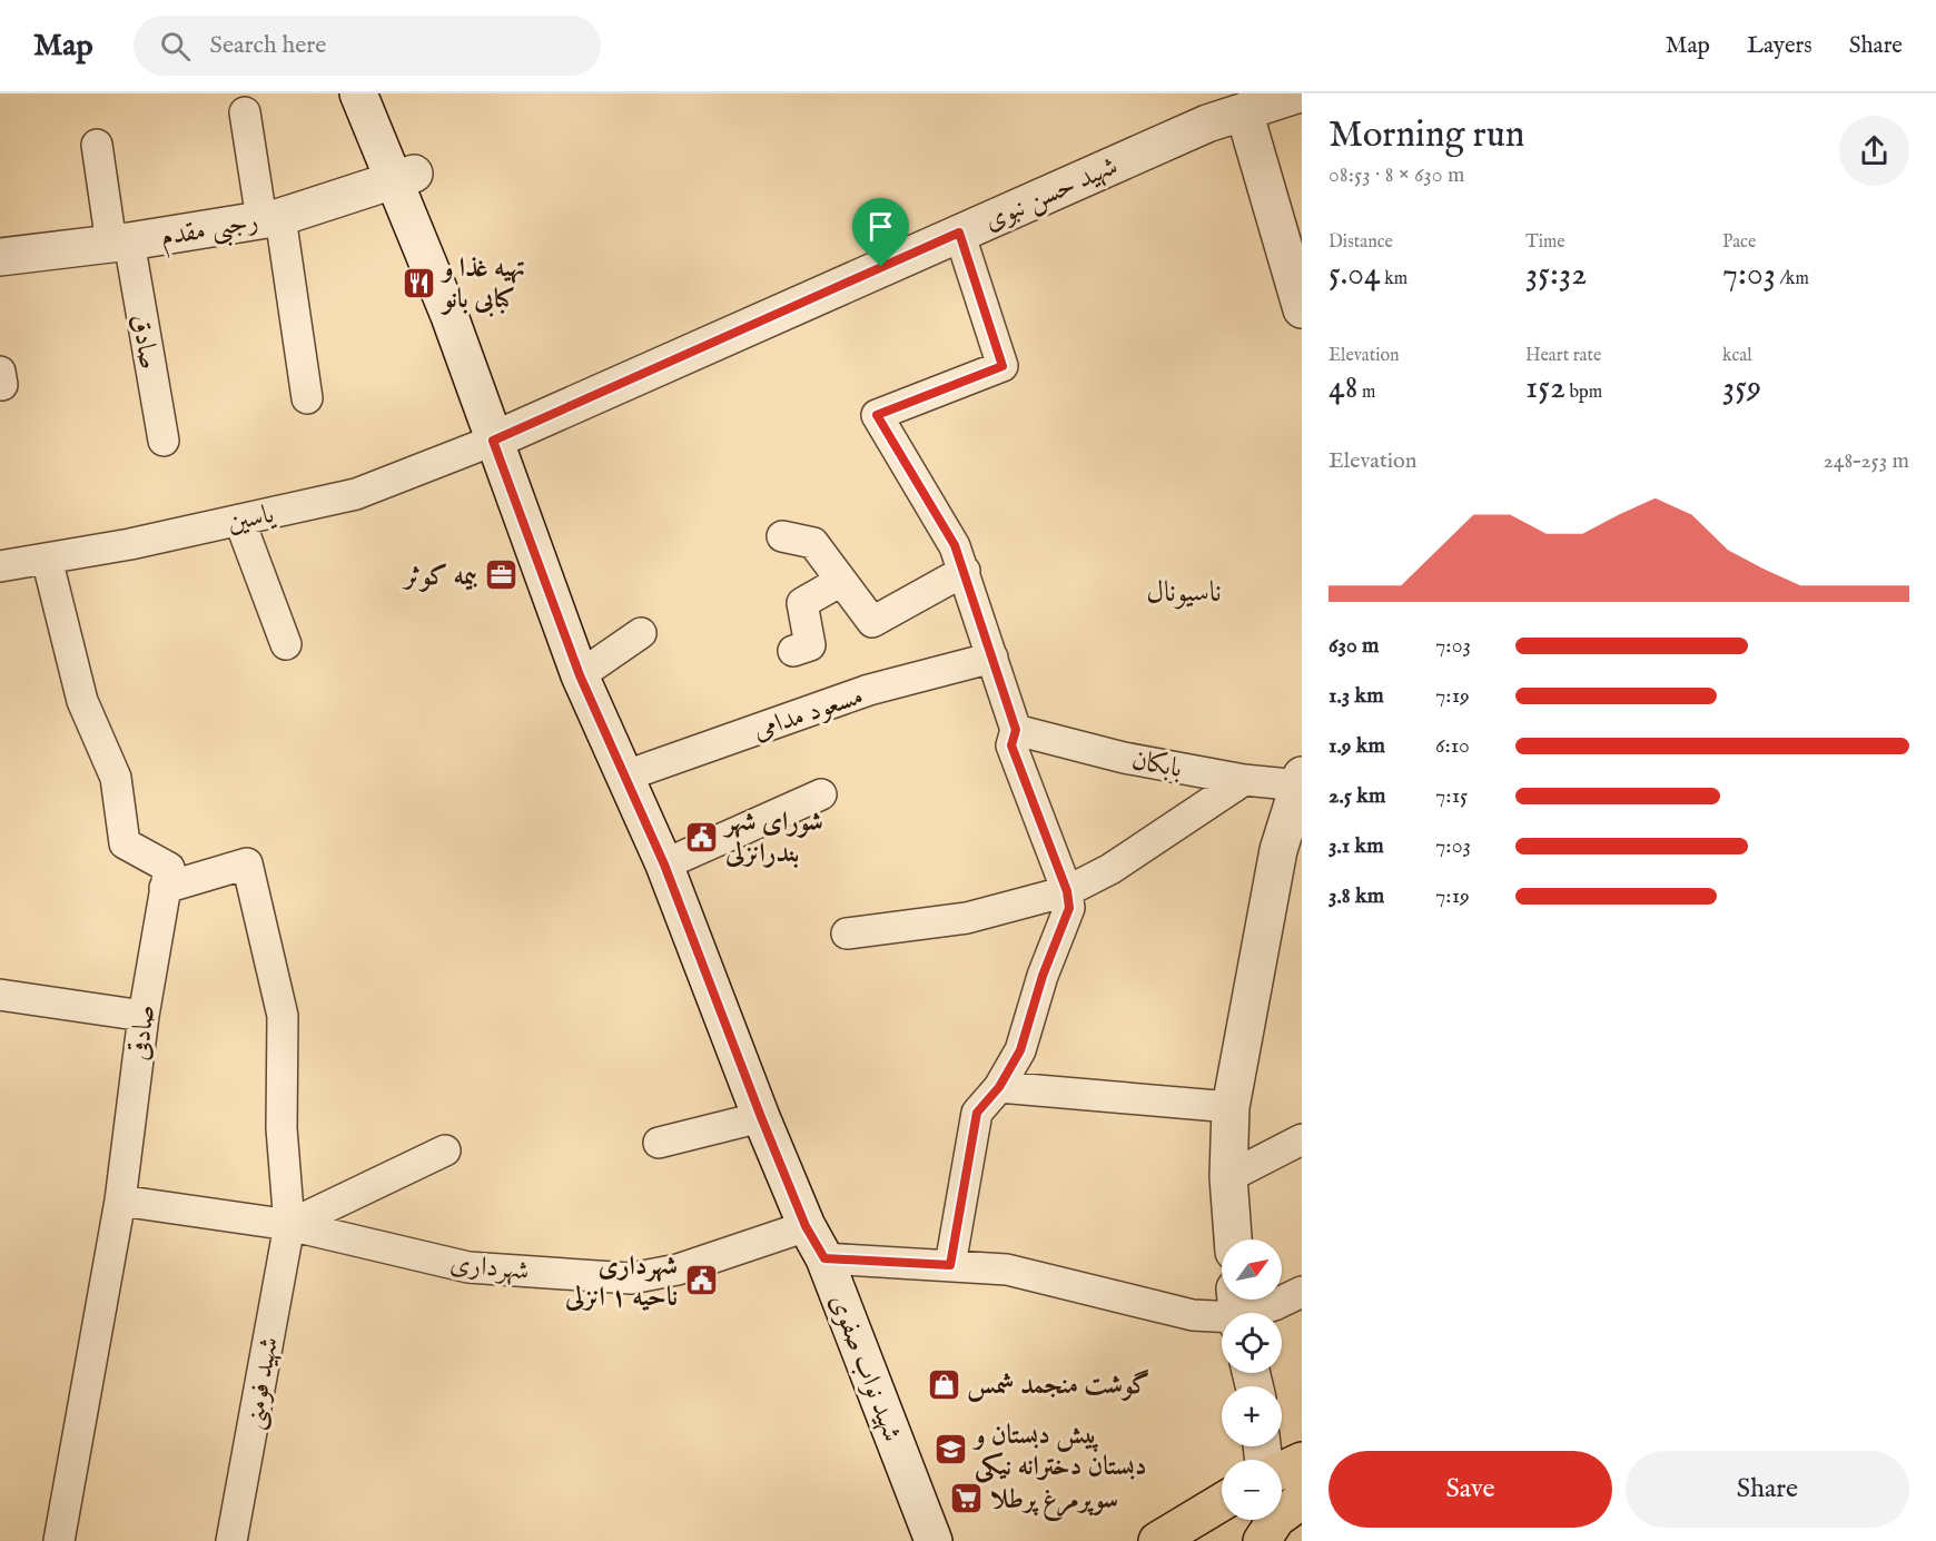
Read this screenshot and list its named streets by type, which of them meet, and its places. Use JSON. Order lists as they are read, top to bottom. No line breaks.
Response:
{"streets":{"street":["شهید حسن نبوی","رجبی مقدم","صادق","یاسین","مسعود مدامی","بابکان","صادقی","شهرداری","شهید نواب صفوی","شهید فومنی"]},"crossings":[["شهید حسن نبوی","یاسین"],["شهید حسن نبوی","شهید نواب صفوی"],["رجبی مقدم","صادق"],["رجبی مقدم","شهید نواب صفوی"],["یاسین","صادقی"],["یاسین","شهید نواب صفوی"],["مسعود مدامی","شهید نواب صفوی"],["صادقی","شهرداری"],["صادقی","شهید فومنی"],["شهرداری","شهید نواب صفوی"],["شهرداری","شهید فومنی"]],"districts":["ناسیونال"],"places":{"restaurant":["تهیه غذا و کبابی بانو"],"office":["بیمه کوثر"],"public building":["شورای شهر بندرانزلی","شهرداری ناحیه ۱ انزلی"],"shop":["گوشت منجمد شمس"],"school or university":["پیش دبستان و دبستان دخترانه نیکی"],"supermarket":["سوپرمرغ پرطلا"]},"north":"top right","page":{"header":"Map","search":"Search here","nav":["Map","Layers","Share"],"heading":["Morning run","08:53 · 8 × 630 m"],"stats":[["Distance","5.04 km"],["Time","35:32"],["Pace","7:03 /km"],["Elevation","48 m"],["Heart rate","152 bpm"],["kcal","359"]],"chart":["Elevation","248–253 m"],"list":[{"name":"630 m","note":"7:03"},{"name":"1.3 km","note":"7:19"},{"name":"1.9 km","note":"6:10"},{"name":"2.5 km","note":"7:15"},{"name":"3.1 km","note":"7:03"},{"name":"3.8 km","note":"7:19"}],"map_buttons":["+","−"],"buttons":["Save","Share"]}}
